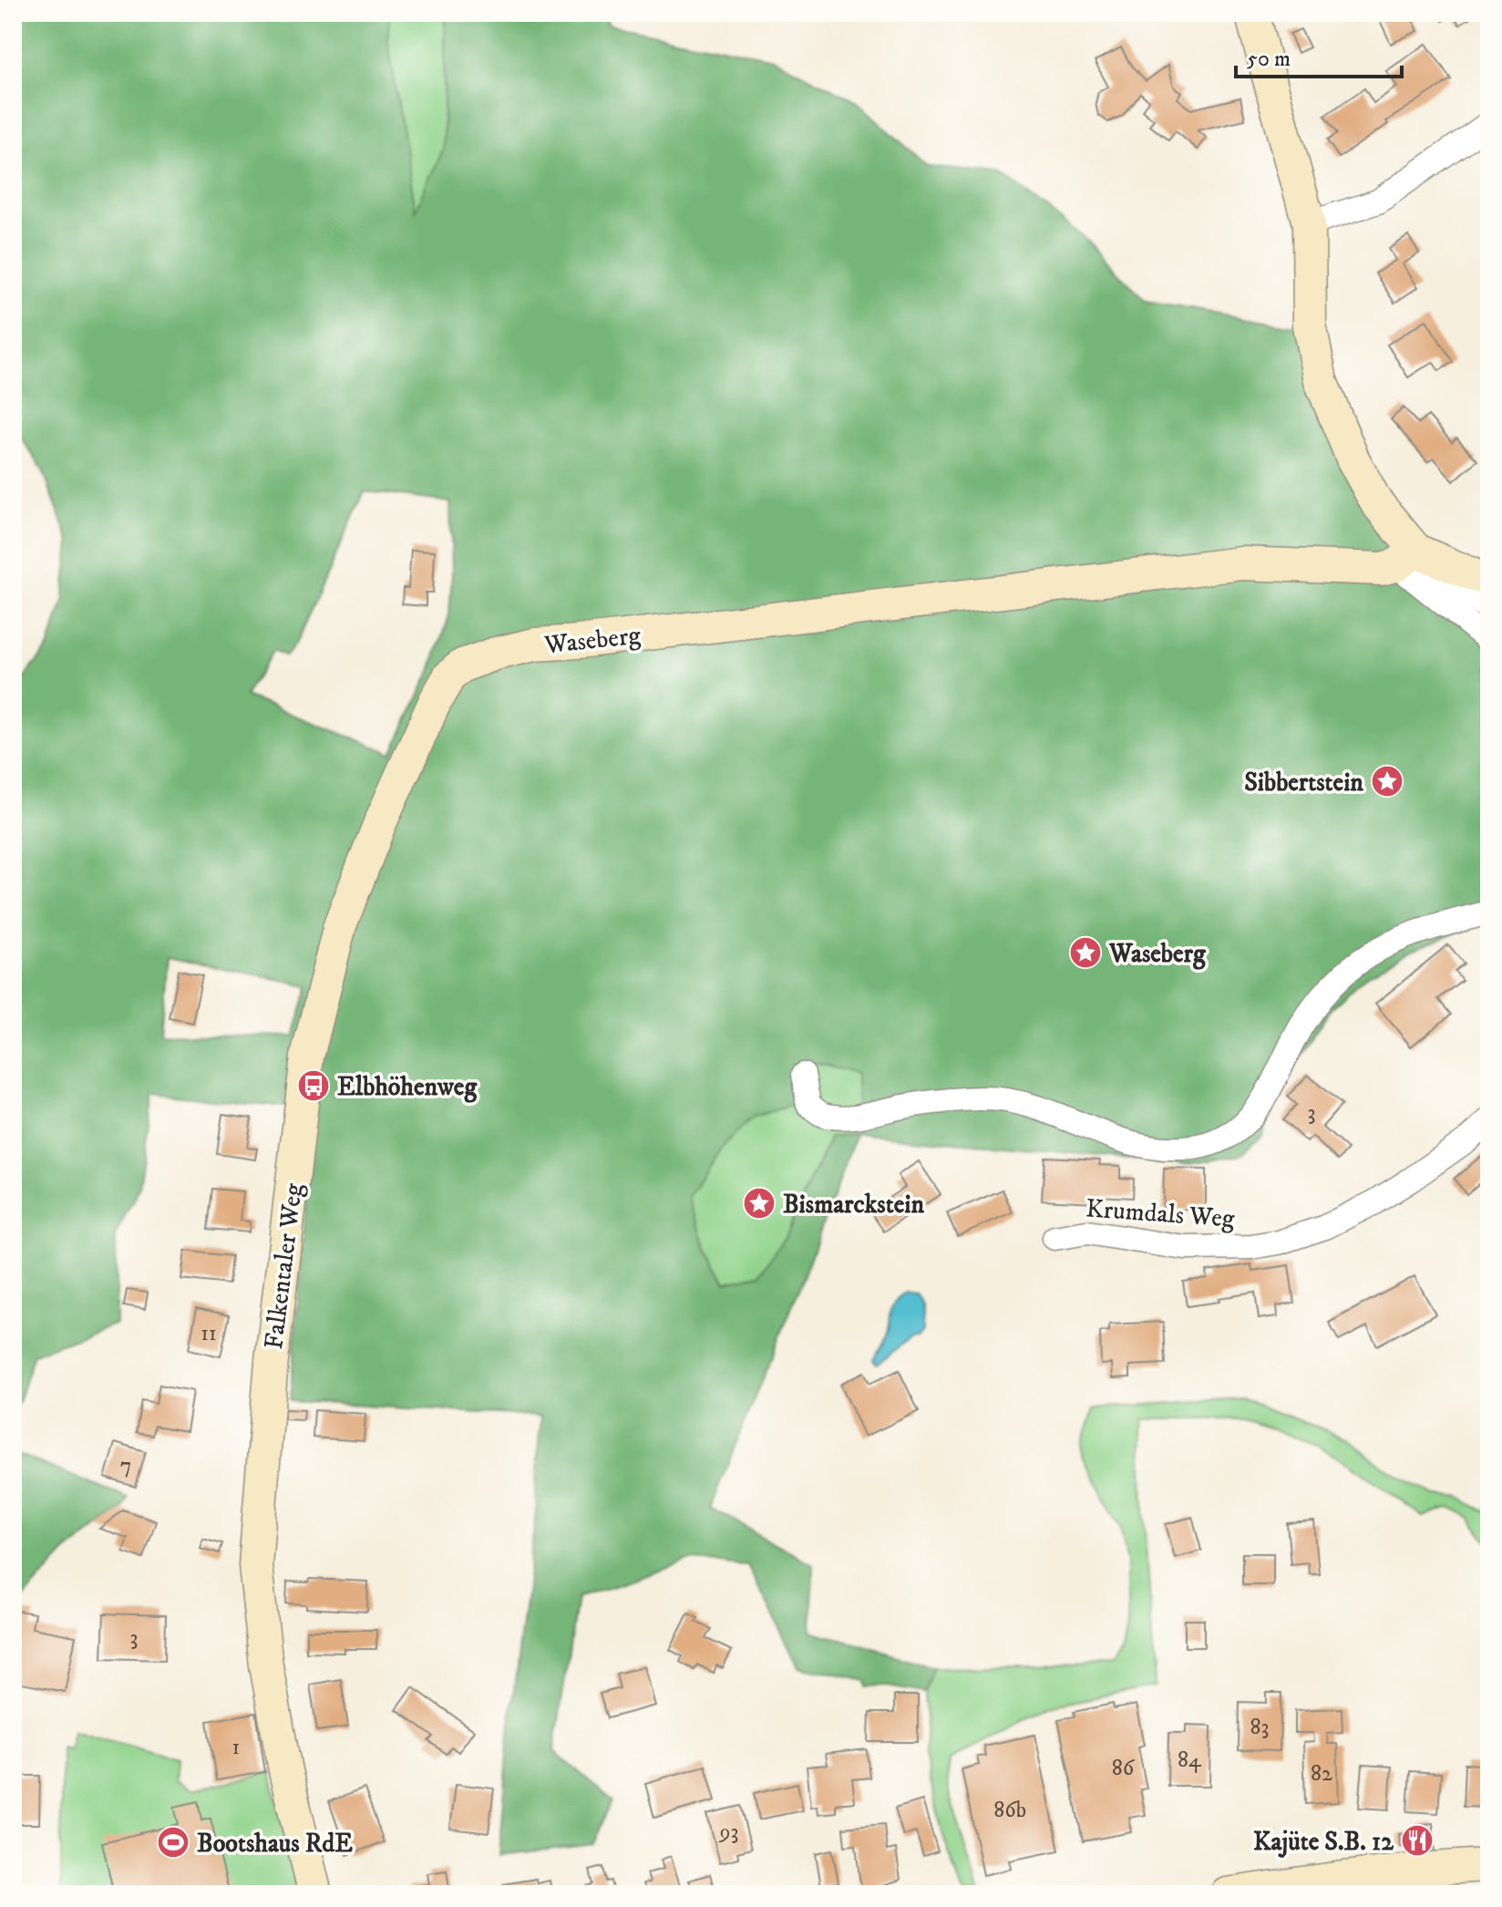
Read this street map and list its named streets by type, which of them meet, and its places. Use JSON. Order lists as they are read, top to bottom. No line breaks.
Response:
{"streets":{"street":["Waseberg","Krumdals Weg","Falkentaler Weg"]},"crossings":[["Waseberg","Falkentaler Weg"]],"places":{"place":["Sibbertstein","Waseberg","Bismarckstein"],"bus stop":["Elbhöhenweg"],"restaurant":["Kajüte S.B. 12"],"sports":["Bootshaus RdE"]},"house_numbers":["3","11","7","3","83","1","84","86","82","86b","93"],"scale_bar":"50 m"}
